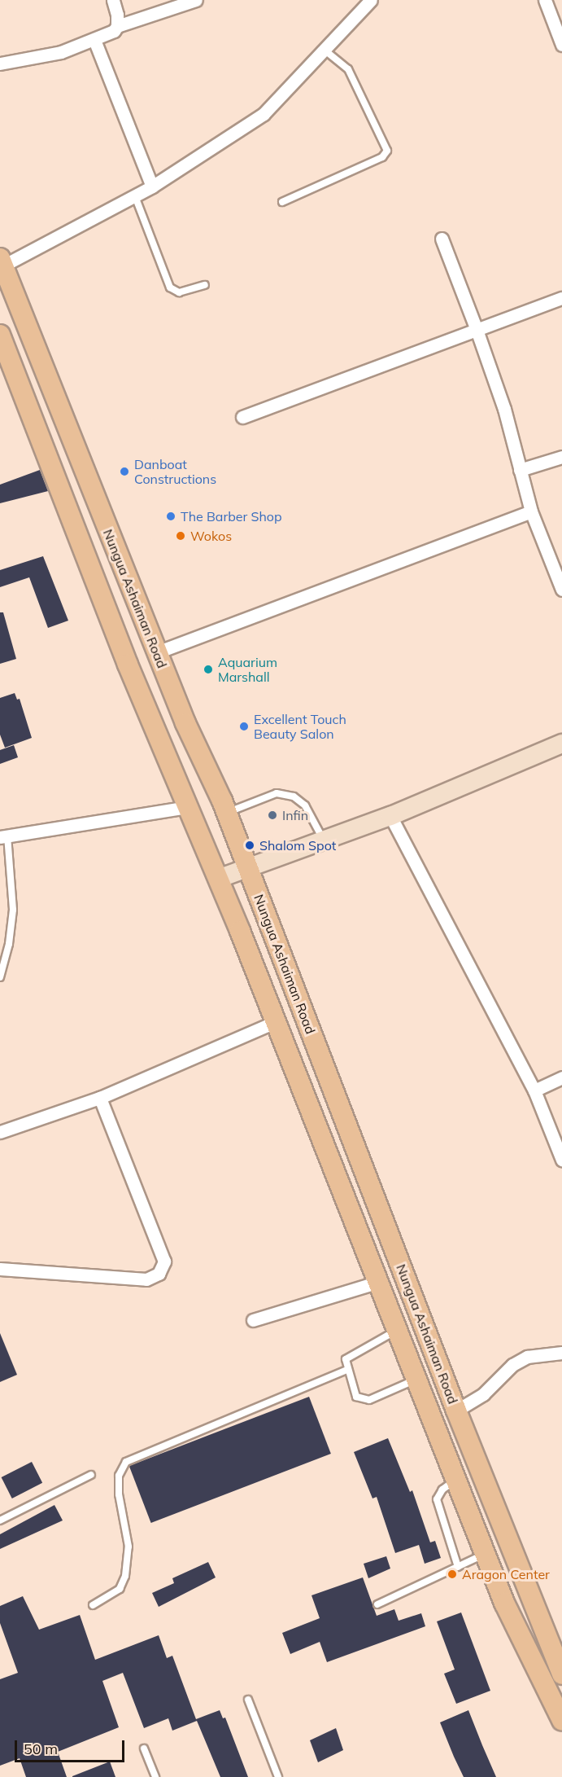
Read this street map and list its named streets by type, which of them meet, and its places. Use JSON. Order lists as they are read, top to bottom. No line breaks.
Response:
{"streets":{"main road":["Nungua Ashaiman Road"]},"places":["Danboat Constructions","The Barber Shop","Wokos","Aquarium Marshall","Excellent Touch Beauty Salon","Infin","Shalom Spot","Aragon Center"],"scale_bar":"50 m"}
